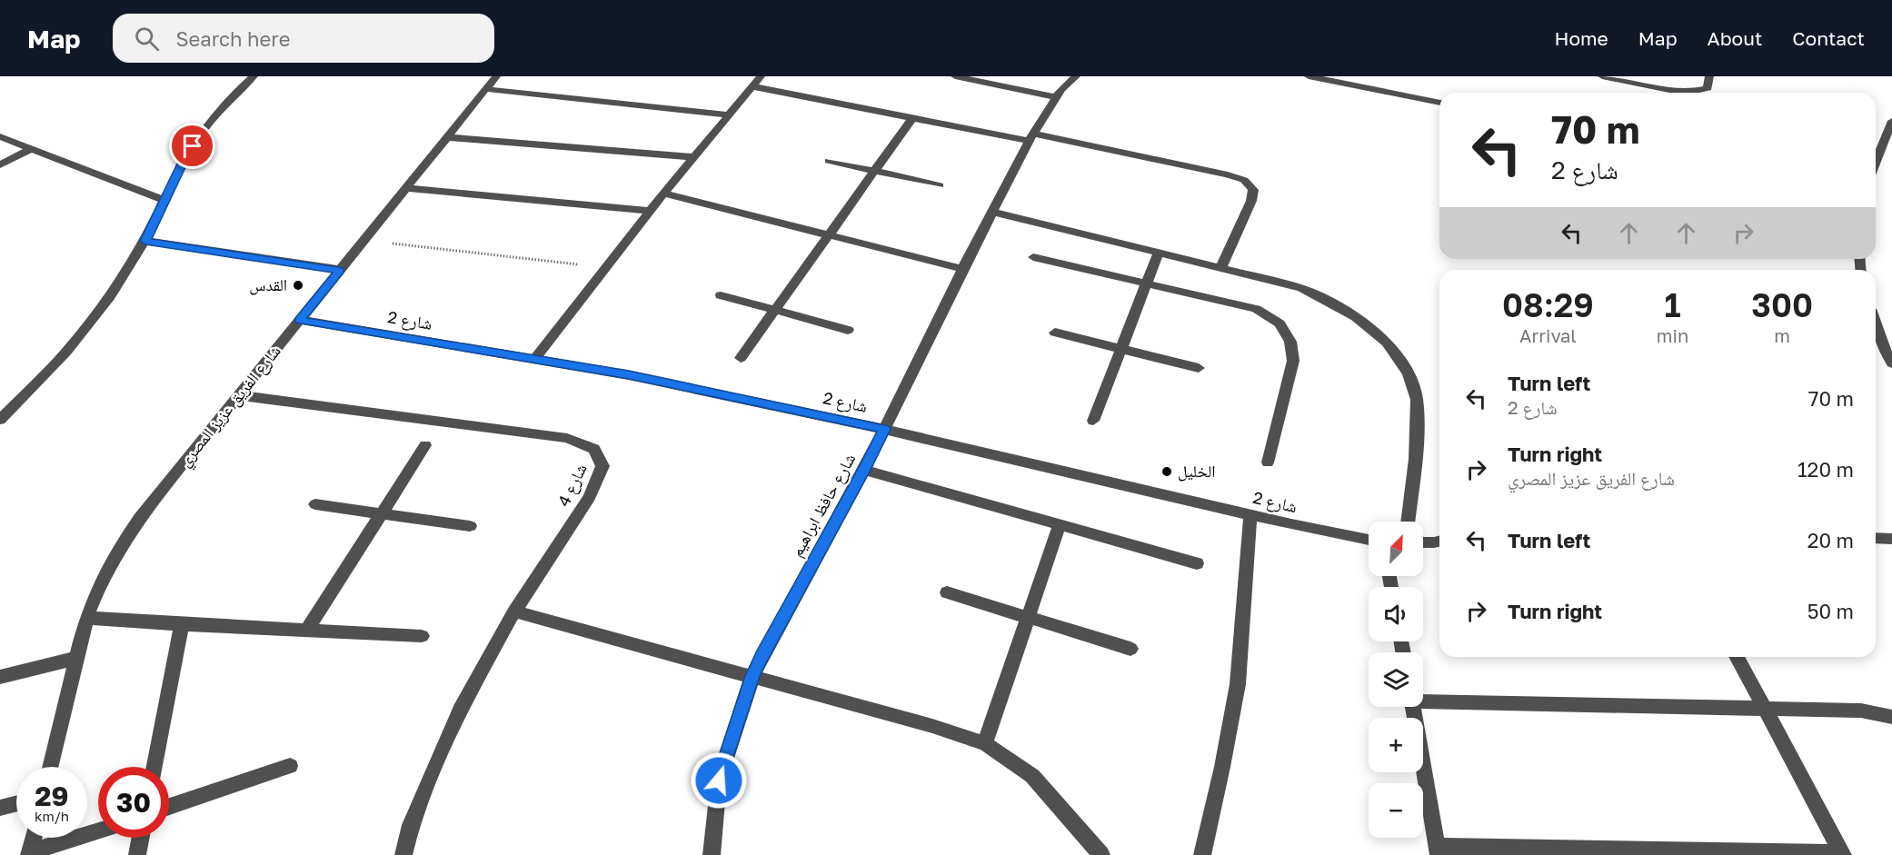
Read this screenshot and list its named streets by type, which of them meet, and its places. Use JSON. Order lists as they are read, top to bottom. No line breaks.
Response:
{"streets":{"street":["شارع 2","شارع الفريق عزيز المصري","شارع 4","شارع حافظ ابراهيم"]},"crossings":[["شارع 2","شارع الفريق عزيز المصري"],["شارع 2","شارع حافظ ابراهيم"],["شارع الفريق عزيز المصري","شارع 4"]],"places":["القدس","الخليل"],"north":"top right","page":{"header":"Map","search":"Search here","nav":["Home","Map","About","Contact"],"turn":["70 m","شارع 2"],"eta":["08:29","Arrival","1","min","300","m"],"list":[{"name":"Turn left","note":"شارع 2","value":"70 m"},{"name":"Turn right","note":"شارع الفريق عزيز المصري","value":"120 m"},{"name":"Turn left","value":"20 m"},{"name":"Turn right","value":"50 m"}],"map_buttons":["+","−"],"speed":"29 km/h","limit":"30"}}
